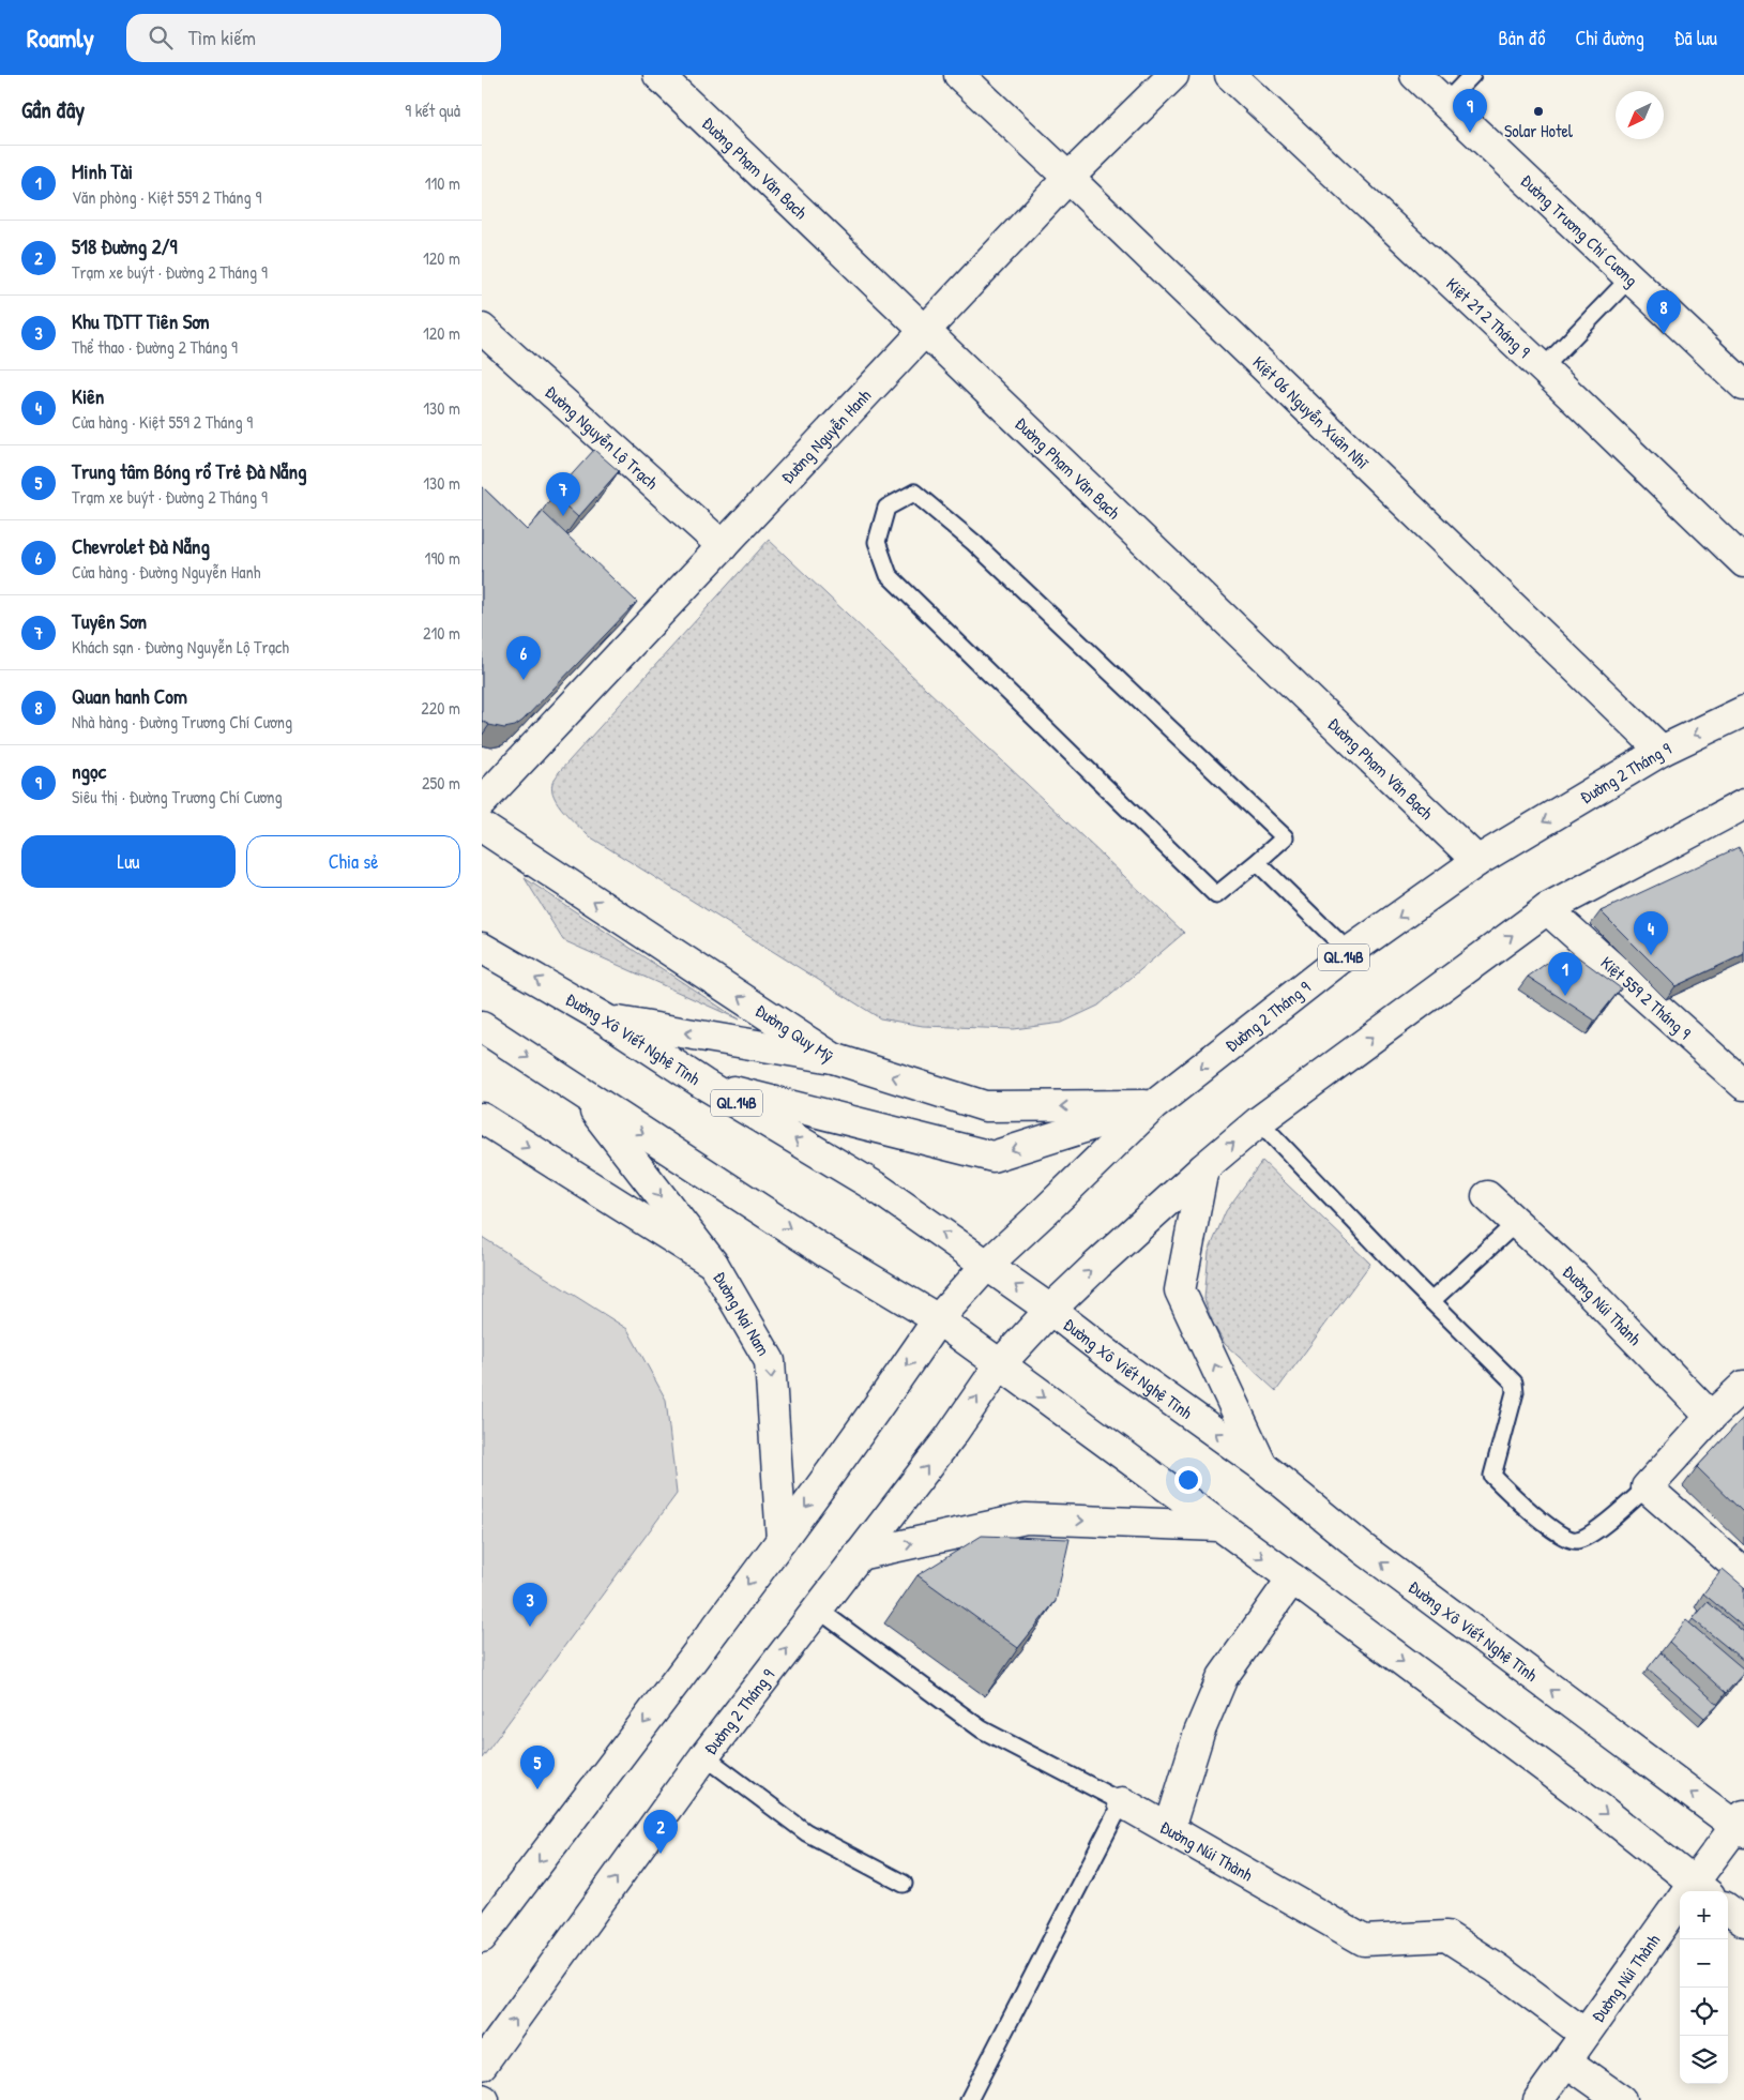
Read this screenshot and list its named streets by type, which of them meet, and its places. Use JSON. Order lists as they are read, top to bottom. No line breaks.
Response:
{"streets":{"main road":["Đường Phạm Văn Bạch","Đường Trương Chí Cương","Kiệt 21 2 Tháng 9","Kiệt 06 Nguyễn Xuân Nhĩ","Đường Nguyễn Hanh","Đường Nguyễn Lộ Trạch","Đường 2 Tháng 9","QL.14B","Kiệt 559 2 Tháng 9","Đường Quy Mỹ","Đường Xô Viết Nghệ Tĩnh","Đường Núi Thành","Đường Nại Nam"]},"crossings":[["Đường Phạm Văn Bạch","Đường Nguyễn Hanh"],["Đường Phạm Văn Bạch","Đường 2 Tháng 9"],["Kiệt 06 Nguyễn Xuân Nhĩ","Đường Nguyễn Hanh"],["Kiệt 06 Nguyễn Xuân Nhĩ","Đường 2 Tháng 9"],["Đường Nguyễn Hanh","Đường Nguyễn Lộ Trạch"],["Đường 2 Tháng 9","QL.14B"],["Đường 2 Tháng 9","Đường Quy Mỹ"],["Đường 2 Tháng 9","Đường Xô Viết Nghệ Tĩnh"],["QL.14B","Đường Xô Viết Nghệ Tĩnh"],["Đường Xô Viết Nghệ Tĩnh","Đường Núi Thành"]],"places":["Solar Hotel"],"north":"bottom left","page":{"header":"Roamly","search":"Tìm kiếm","nav":["Bản đồ","Chỉ đường","Đã lưu"],"heading":["Gần đây","9 kết quả"],"pins":["9","8","7","6","4","1","3","5","2"],"list":[{"mark":"1","name":"Minh Tài","note":"Văn phòng · Kiệt 559 2 Tháng 9","value":"110 m"},{"mark":"2","name":"518 Đường 2/9","note":"Trạm xe buýt · Đường 2 Tháng 9","value":"120 m"},{"mark":"3","name":"Khu TDTT Tiên Sơn","note":"Thể thao · Đường 2 Tháng 9","value":"120 m"},{"mark":"4","name":"Kiên","note":"Cửa hàng · Kiệt 559 2 Tháng 9","value":"130 m"},{"mark":"5","name":"Trung tâm Bóng rổ Trẻ Đà Nẵng","note":"Trạm xe buýt · Đường 2 Tháng 9","value":"130 m"},{"mark":"6","name":"Chevrolet Đà Nẵng","note":"Cửa hàng · Đường Nguyễn Hanh","value":"190 m"},{"mark":"7","name":"Tuyên Sơn","note":"Khách sạn · Đường Nguyễn Lộ Trạch","value":"210 m"},{"mark":"8","name":"Quan hanh Com","note":"Nhà hàng · Đường Trương Chí Cương","value":"220 m"},{"mark":"9","name":"ngọc","note":"Siêu thị · Đường Trương Chí Cương","value":"250 m"}],"buttons":["Lưu","Chia sẻ"],"map_buttons":["+","−"]}}
